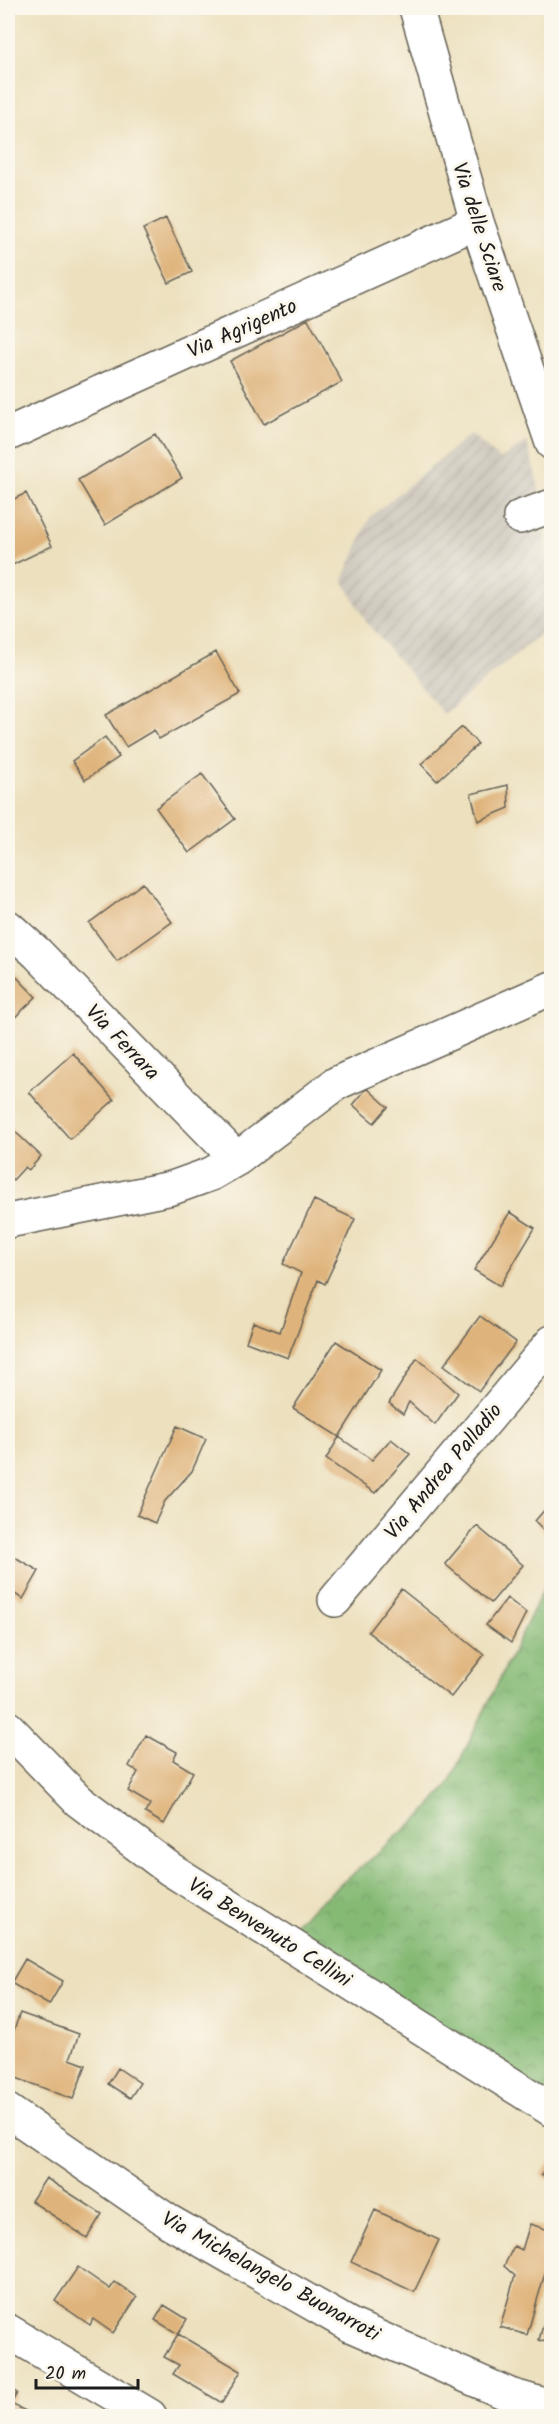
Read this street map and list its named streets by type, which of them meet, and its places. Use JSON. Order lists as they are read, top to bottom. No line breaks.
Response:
{"streets":{"street":["Via delle Sciare","Via Agrigento","Via Ferrara","Via Andrea Palladio","Via Benvenuto Cellini","Via Michelangelo Buonarroti"]},"crossings":[["Via delle Sciare","Via Agrigento"]],"scale_bar":"20 m"}
